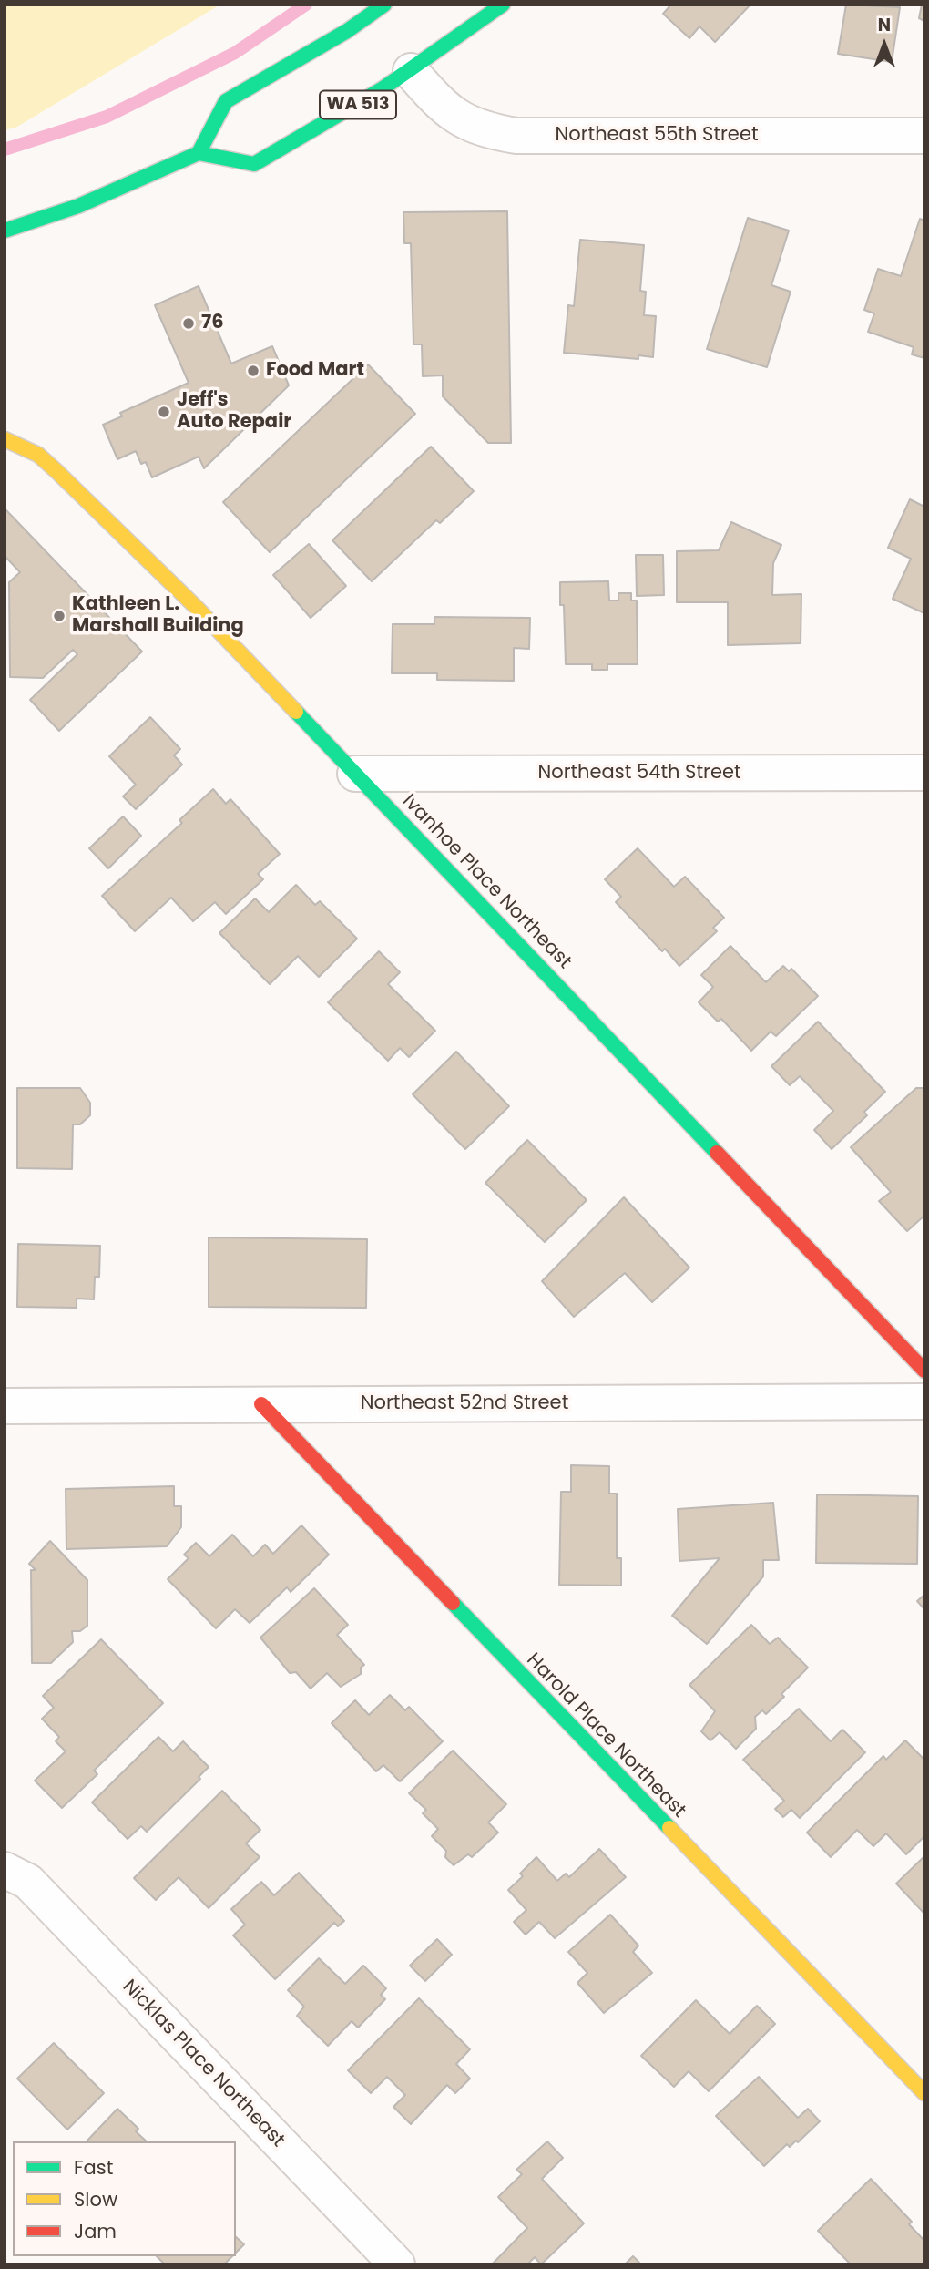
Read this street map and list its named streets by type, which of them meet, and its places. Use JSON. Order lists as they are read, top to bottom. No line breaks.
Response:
{"streets":{"street":["WA 513","Northeast 55th Street","Northeast 54th Street","Ivanhoe Place Northeast","Northeast 52nd Street","Harold Place Northeast","Nicklas Place Northeast"]},"crossings":[["WA 513","Northeast 55th Street"],["Northeast 54th Street","Ivanhoe Place Northeast"],["Northeast 52nd Street","Harold Place Northeast"]],"places":["76","Food Mart","Jeff's Auto Repair","Kathleen L. Marshall Building"],"legend":["Fast","Slow","Jam"],"north":"top"}
